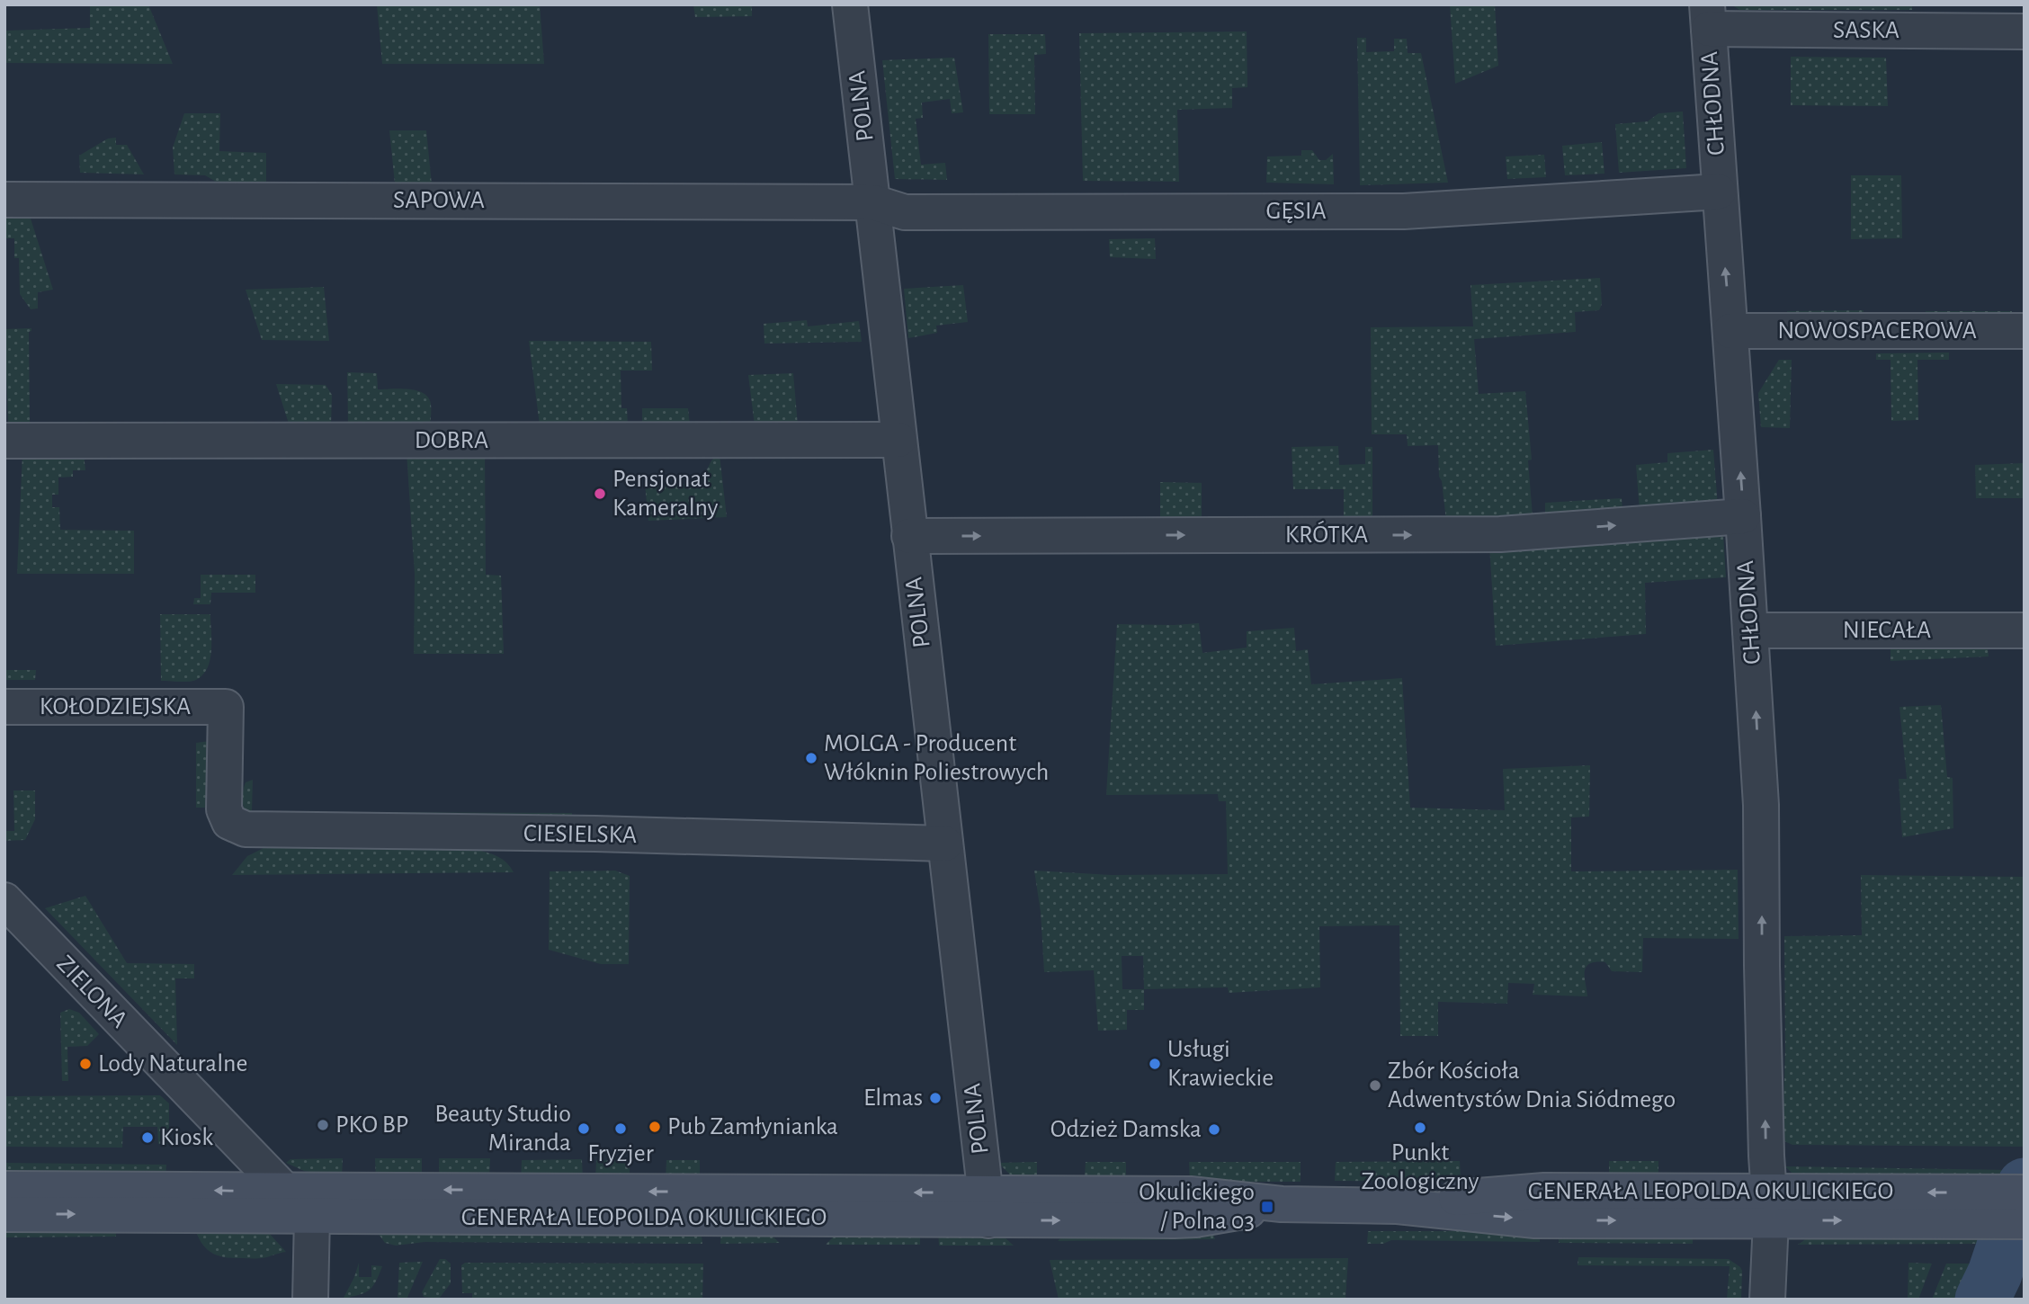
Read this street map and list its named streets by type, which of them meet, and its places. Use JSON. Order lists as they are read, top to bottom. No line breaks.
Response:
{"streets":{"main road":["GENERAŁA LEOPOLDA OKULICKIEGO"],"street":["SASKA","CHŁODNA","POLNA","SAPOWA","GĘSIA","NOWOSPACEROWA","DOBRA","KRÓTKA","NIECAŁA","KOŁODZIEJSKA","CIESIELSKA","ZIELONA"]},"crossings":[["SASKA","CHŁODNA"],["CHŁODNA","GĘSIA"],["CHŁODNA","NOWOSPACEROWA"],["CHŁODNA","KRÓTKA"],["CHŁODNA","NIECAŁA"],["CHŁODNA","GENERAŁA LEOPOLDA OKULICKIEGO"],["POLNA","SAPOWA"],["POLNA","GĘSIA"],["POLNA","DOBRA"],["POLNA","KRÓTKA"],["POLNA","CIESIELSKA"],["POLNA","GENERAŁA LEOPOLDA OKULICKIEGO"],["SAPOWA","GĘSIA"],["KOŁODZIEJSKA","CIESIELSKA"],["ZIELONA","GENERAŁA LEOPOLDA OKULICKIEGO"]],"one_way":["CHŁODNA","KRÓTKA"],"places":{"other":["Pensjonat Kameralny","MOLGA - Producent Włóknin Poliestrowych","Lody Naturalne","Usługi Krawieckie","Zbór Kościoła Adwentystów Dnia Siódmego","Elmas","PKO BP","Pub Zamłynianka","Punkt Zoologiczny","Beauty Studio Miranda","Fryzjer","Odzież Damska","Kiosk"],"transit":["Okulickiego / Polna 03"]}}
